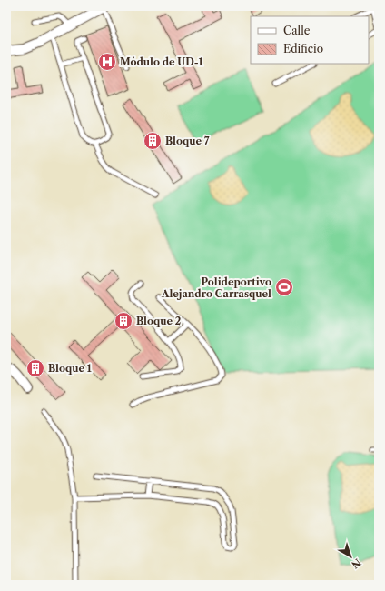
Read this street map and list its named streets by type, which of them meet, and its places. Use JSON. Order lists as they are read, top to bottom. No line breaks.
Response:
{"places":{"hospital":["Módulo de UD-1"],"building":["Bloque 7","Bloque 2","Bloque 1"],"sports":["Polideportivo Alejandro Carrasquel"]},"legend":["Calle","Edificio"],"north":"bottom right"}
